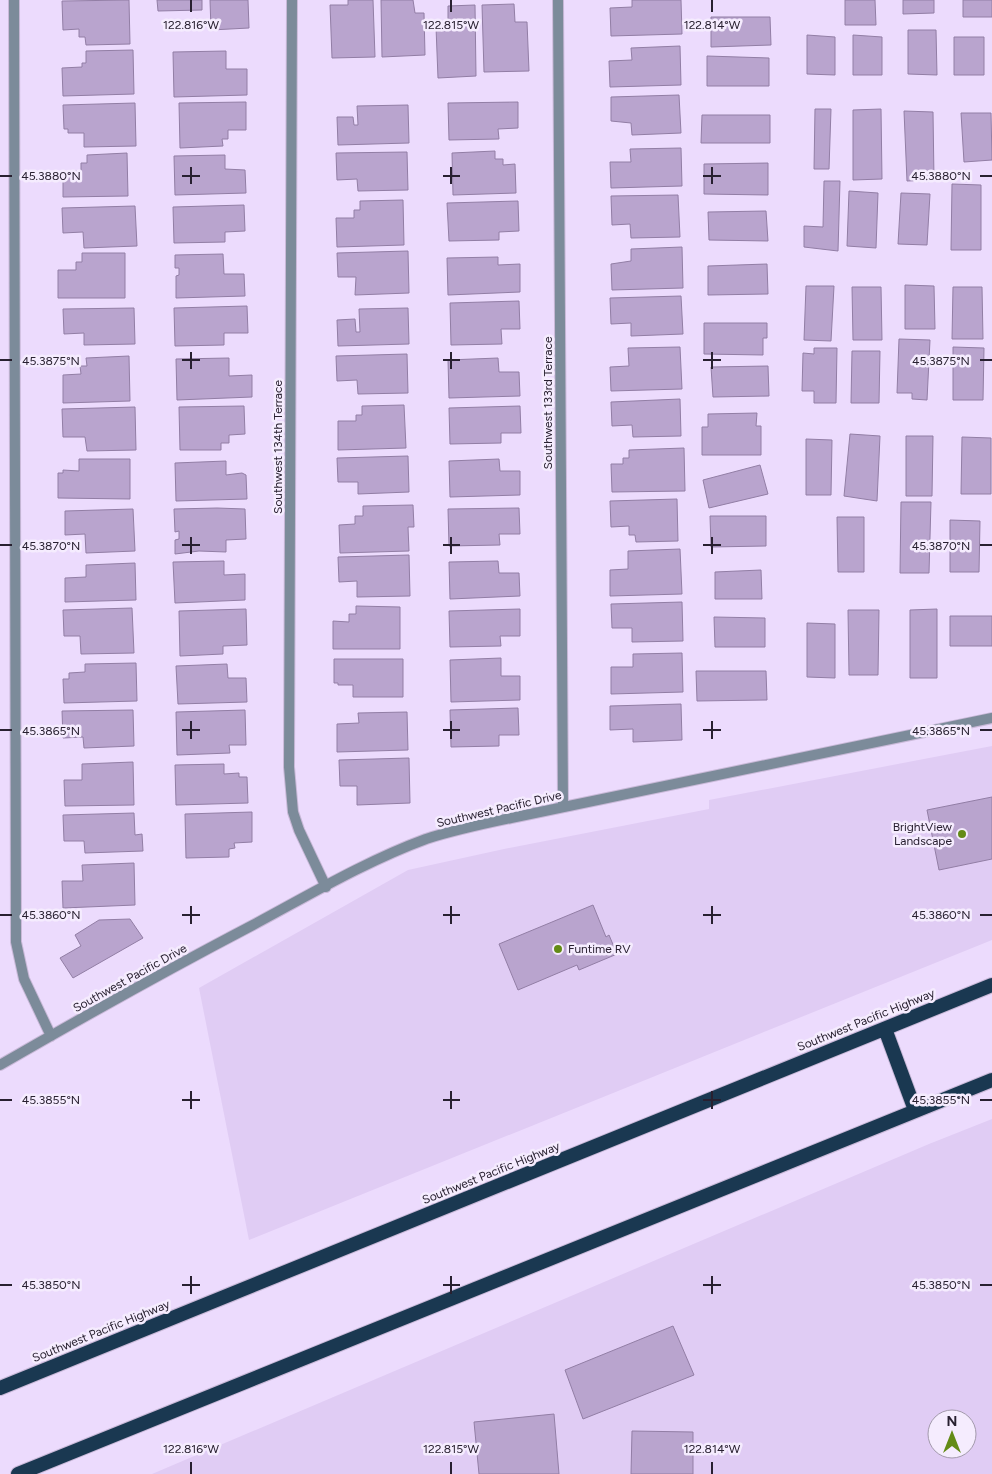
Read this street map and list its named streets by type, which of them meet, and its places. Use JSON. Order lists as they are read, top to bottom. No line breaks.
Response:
{"streets":{"highway":["Southwest Pacific Highway"],"street":["Southwest 133rd Terrace","Southwest 134th Terrace","Southwest Pacific Drive"]},"crossings":[["Southwest 133rd Terrace","Southwest Pacific Drive"],["Southwest 134th Terrace","Southwest Pacific Drive"]],"places":["BrightView Landscape","Funtime RV"],"north":"top","coordinates":["122.816°W","122.815°W","122.814°W","45.3880°N","45.3875°N","45.3870°N","45.3865°N","45.3860°N","45.3855°N","45.3850°N"]}
